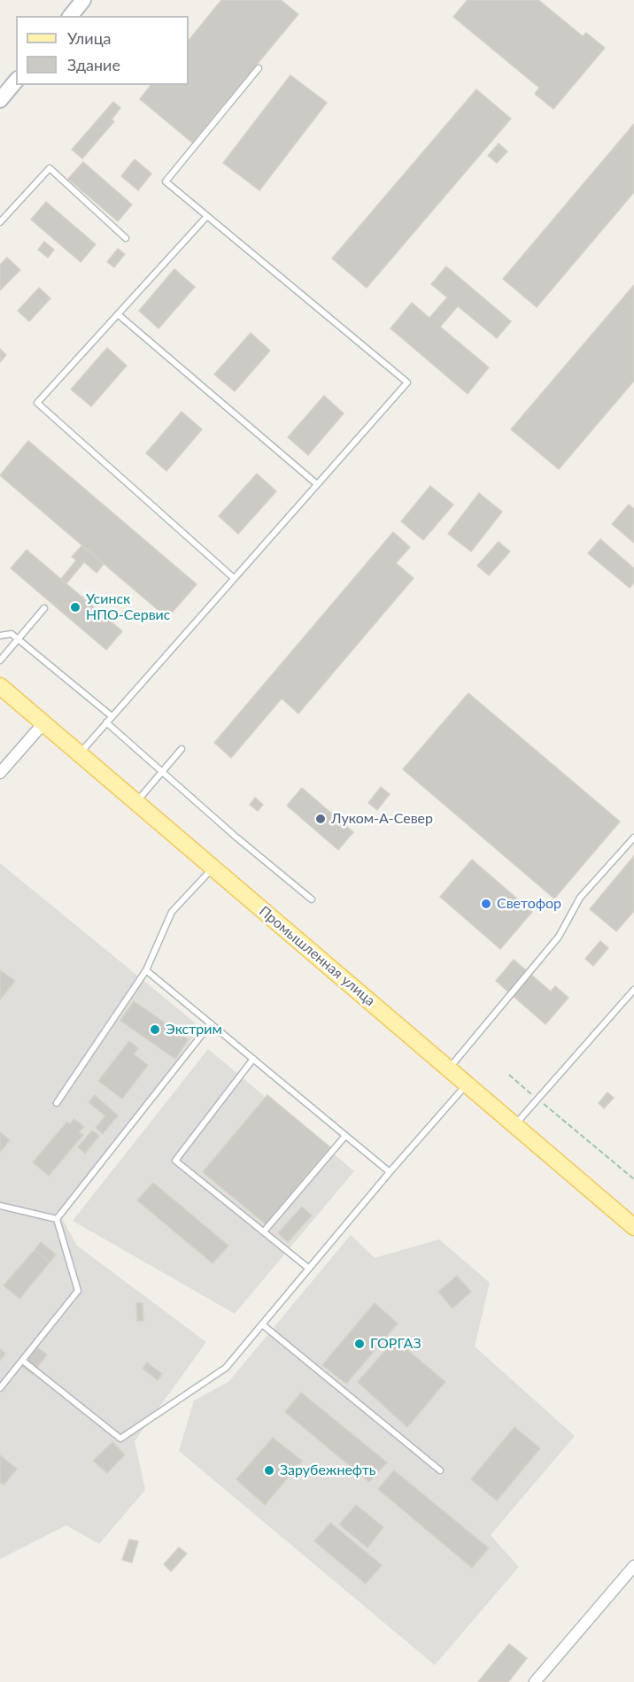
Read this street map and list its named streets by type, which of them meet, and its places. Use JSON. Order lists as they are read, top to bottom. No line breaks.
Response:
{"streets":{"main road":["Промышленная улица"]},"places":["Усинск НПО-Сервис","Луком-А-Север","Светофор","Экстрим","ГОРГАЗ","Зарубежнефть"],"legend":["Улица","Здание"]}
